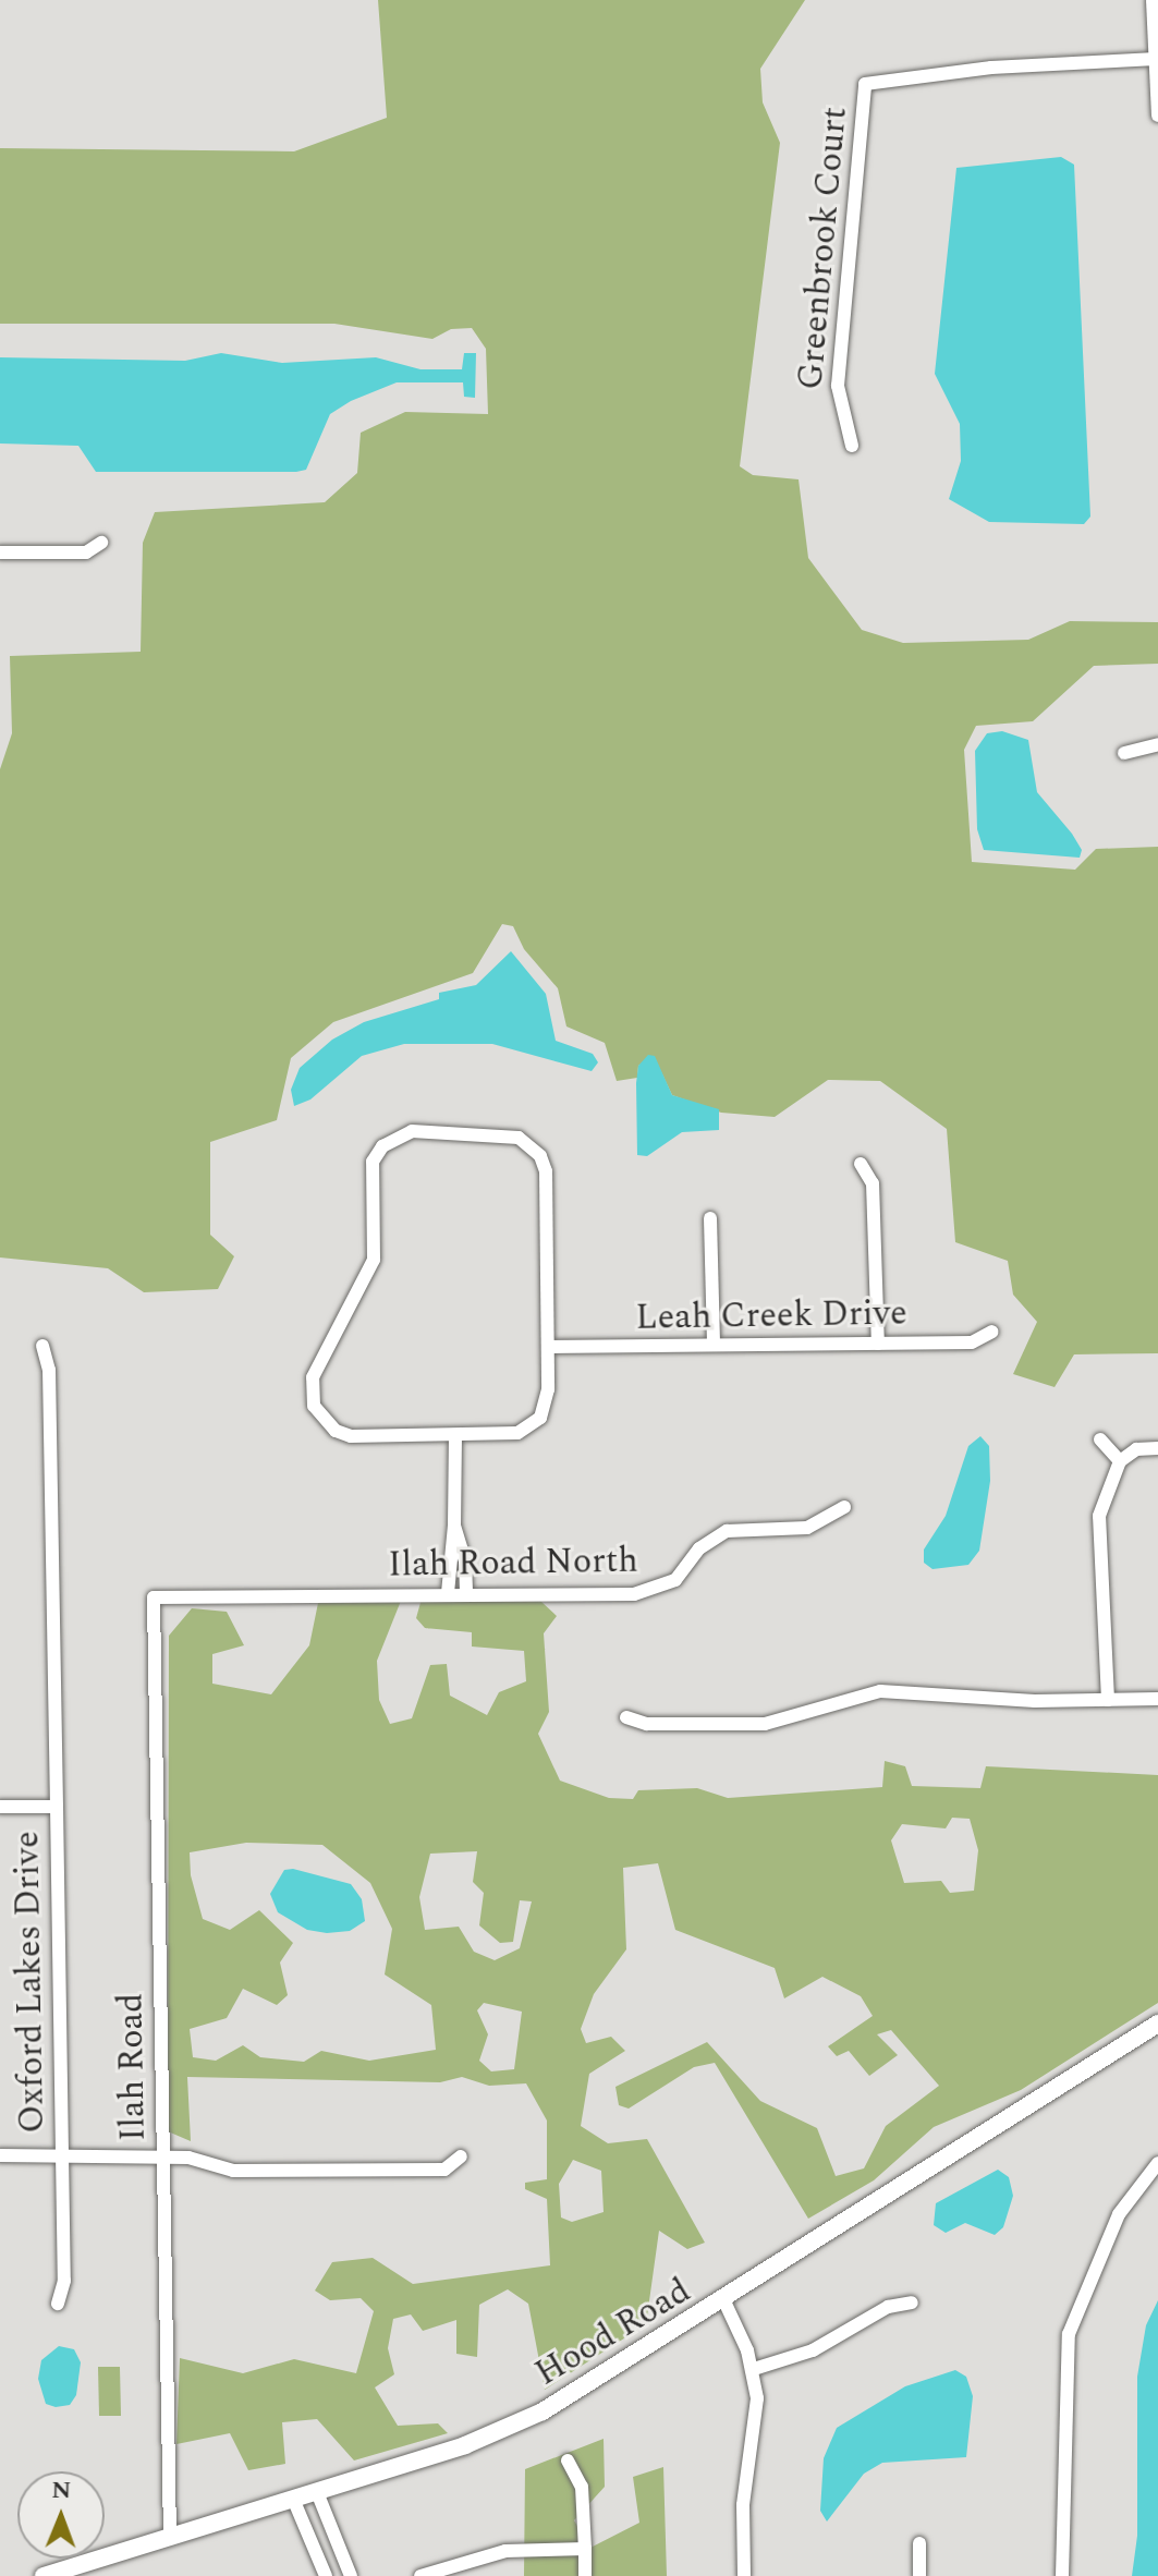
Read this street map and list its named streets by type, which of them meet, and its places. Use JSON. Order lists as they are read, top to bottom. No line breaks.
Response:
{"streets":{"street":["Greenbrook Court","Leah Creek Drive","Ilah Road North","Oxford Lakes Drive","Ilah Road","Hood Road"]},"crossings":[["Ilah Road North","Ilah Road"],["Ilah Road","Hood Road"]],"north":"top"}
